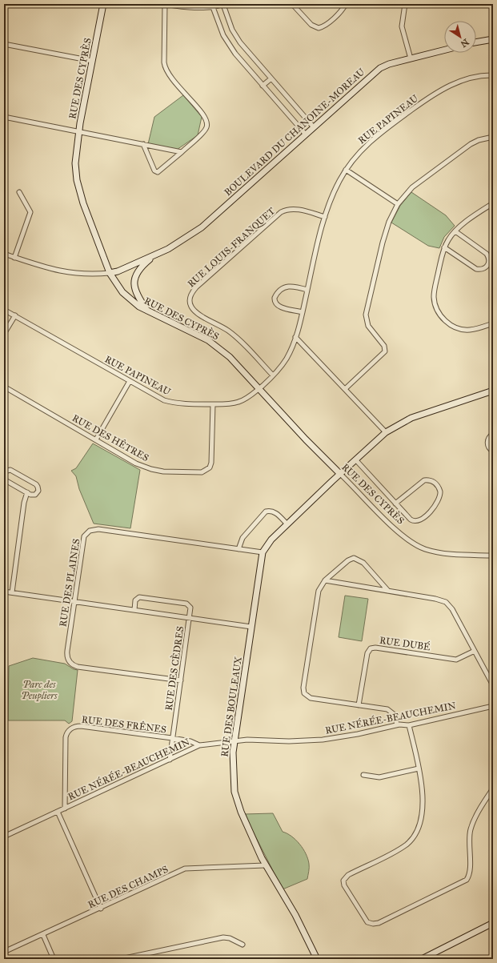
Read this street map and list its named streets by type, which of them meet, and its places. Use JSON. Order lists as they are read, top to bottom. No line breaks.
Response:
{"streets":{"street":["RUE DES CYPRÈS","RUE PAPINEAU","BOULEVARD DU CHANOINE-MOREAU","RUE LOUIS-FRANQUET","RUE DES HÊTRES","RUE DES PLAINES","RUE DUBÉ","RUE DES CÈDRES","RUE DES BOULEAUX","RUE NÉRÉE-BEAUCHEMIN","RUE DES FRÊNES","RUE DES CHAMPS"]},"crossings":[["RUE DES CYPRÈS","RUE PAPINEAU"],["RUE DES CYPRÈS","RUE DES BOULEAUX"],["RUE PAPINEAU","RUE LOUIS-FRANQUET"],["RUE PAPINEAU","RUE DES HÊTRES"],["RUE DES PLAINES","RUE DES CÈDRES"],["RUE DES PLAINES","RUE DES BOULEAUX"],["RUE DES CÈDRES","RUE NÉRÉE-BEAUCHEMIN"],["RUE DES CÈDRES","RUE DES FRÊNES"],["RUE DES BOULEAUX","RUE NÉRÉE-BEAUCHEMIN"],["RUE DES BOULEAUX","RUE DES CHAMPS"],["RUE NÉRÉE-BEAUCHEMIN","RUE DES FRÊNES"]],"parks":["Parc des Peupliers"],"north":"bottom right"}
